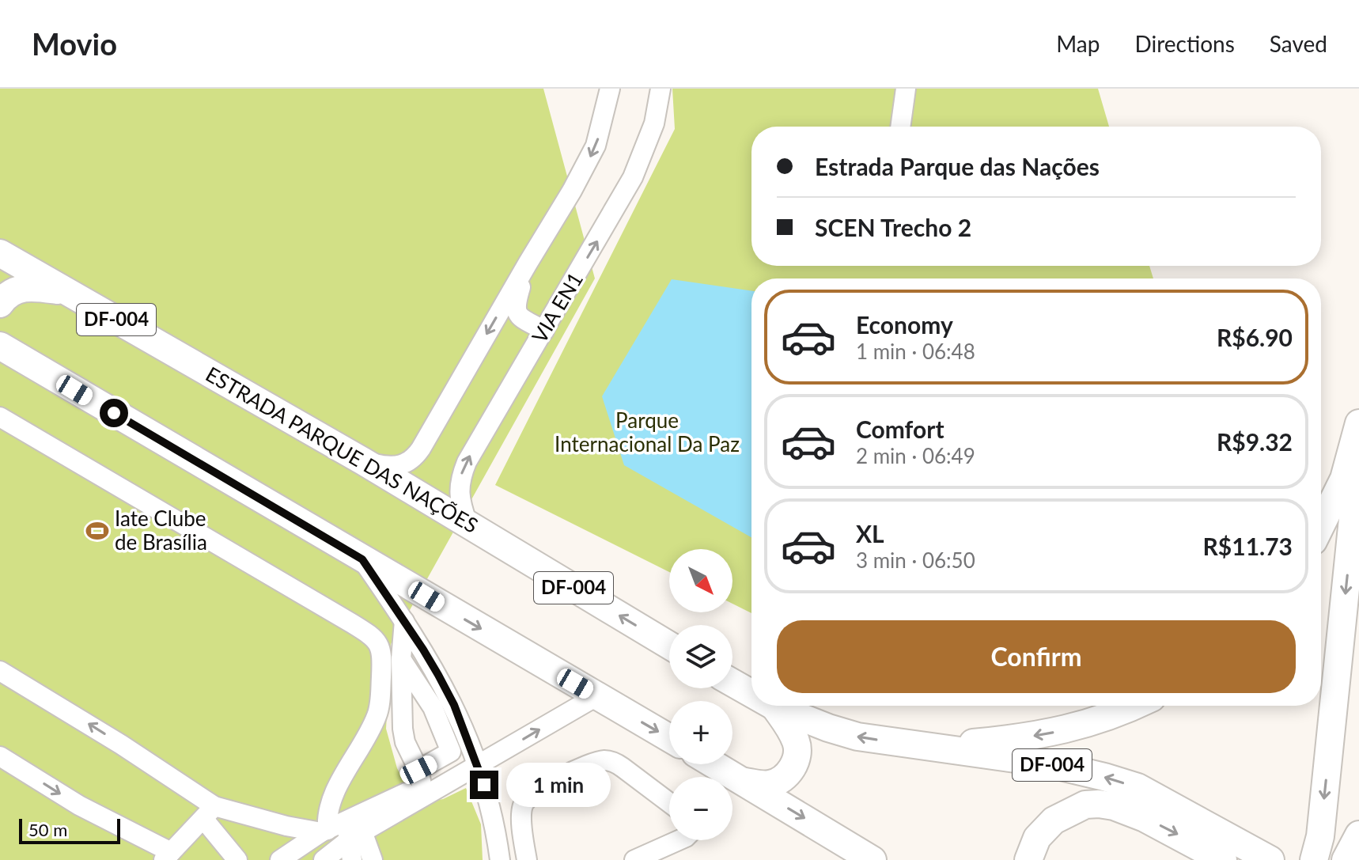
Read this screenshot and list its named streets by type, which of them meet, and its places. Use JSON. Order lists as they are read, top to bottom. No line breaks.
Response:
{"streets":{"highway":["DF-004","ESTRADA PARQUE DAS NAÇÕES"],"street":["VIA EN1"]},"crossings":[["VIA EN1","ESTRADA PARQUE DAS NAÇÕES"]],"parks":["Parque Internacional Da Paz"],"places":{"sports":["Iate Clube de Brasília"]},"scale_bar":"50 m","north":"bottom right","page":{"header":"Movio","nav":["Map","Directions","Saved"],"banner":["Estrada Parque das Nações","SCEN Trecho 2"],"list":[{"name":"Economy","note":"1 min · 06:48","value":"R$6.90"},{"name":"Comfort","note":"2 min · 06:49","value":"R$9.32"},{"name":"XL","note":"3 min · 06:50","value":"R$11.73"}],"map_buttons":["+","−"],"buttons":"Confirm","bubble":"1 min","scale":"50 m"}}
